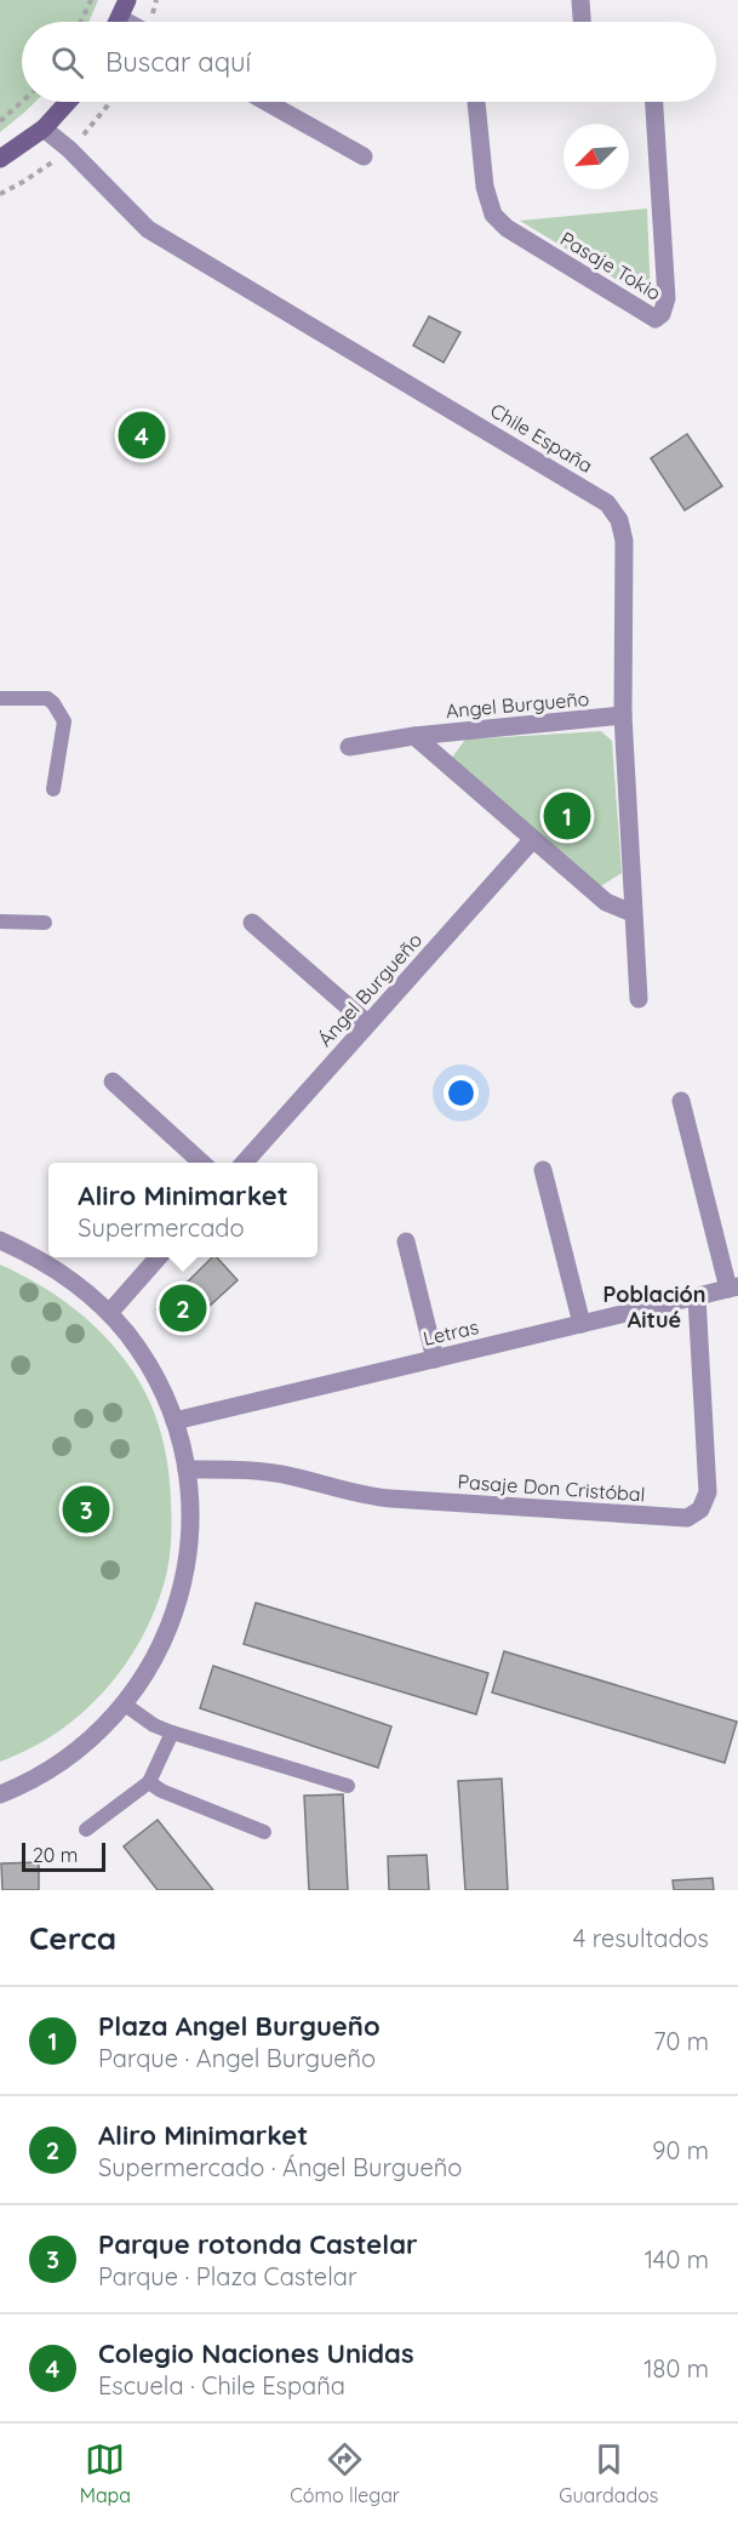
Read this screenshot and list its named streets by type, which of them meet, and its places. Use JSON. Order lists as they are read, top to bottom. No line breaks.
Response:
{"streets":{"street":["Pasaje Tokio","Chile España","Angel Burgueño","Ángel Burgueño","Letras","Pasaje Don Cristóbal"]},"crossings":[["Chile España","Angel Burgueño"],["Letras","Pasaje Don Cristóbal"]],"districts":["Población Aitué"],"scale_bar":"20 m","north":"bottom left","page":{"search":"Buscar aquí","pins":["4","1","2","3"],"popup":["Aliro Minimarket","Supermercado"],"scale":"20 m","heading":["Cerca","4 resultados"],"list":[{"mark":"1","name":"Plaza Angel Burgueño","note":"Parque · Angel Burgueño","value":"70 m"},{"mark":"2","name":"Aliro Minimarket","note":"Supermercado · Ángel Burgueño","value":"90 m"},{"mark":"3","name":"Parque rotonda Castelar","note":"Parque · Plaza Castelar","value":"140 m"},{"mark":"4","name":"Colegio Naciones Unidas","note":"Escuela · Chile España","value":"180 m"}],"nav":["Mapa","Cómo llegar","Guardados"]}}
